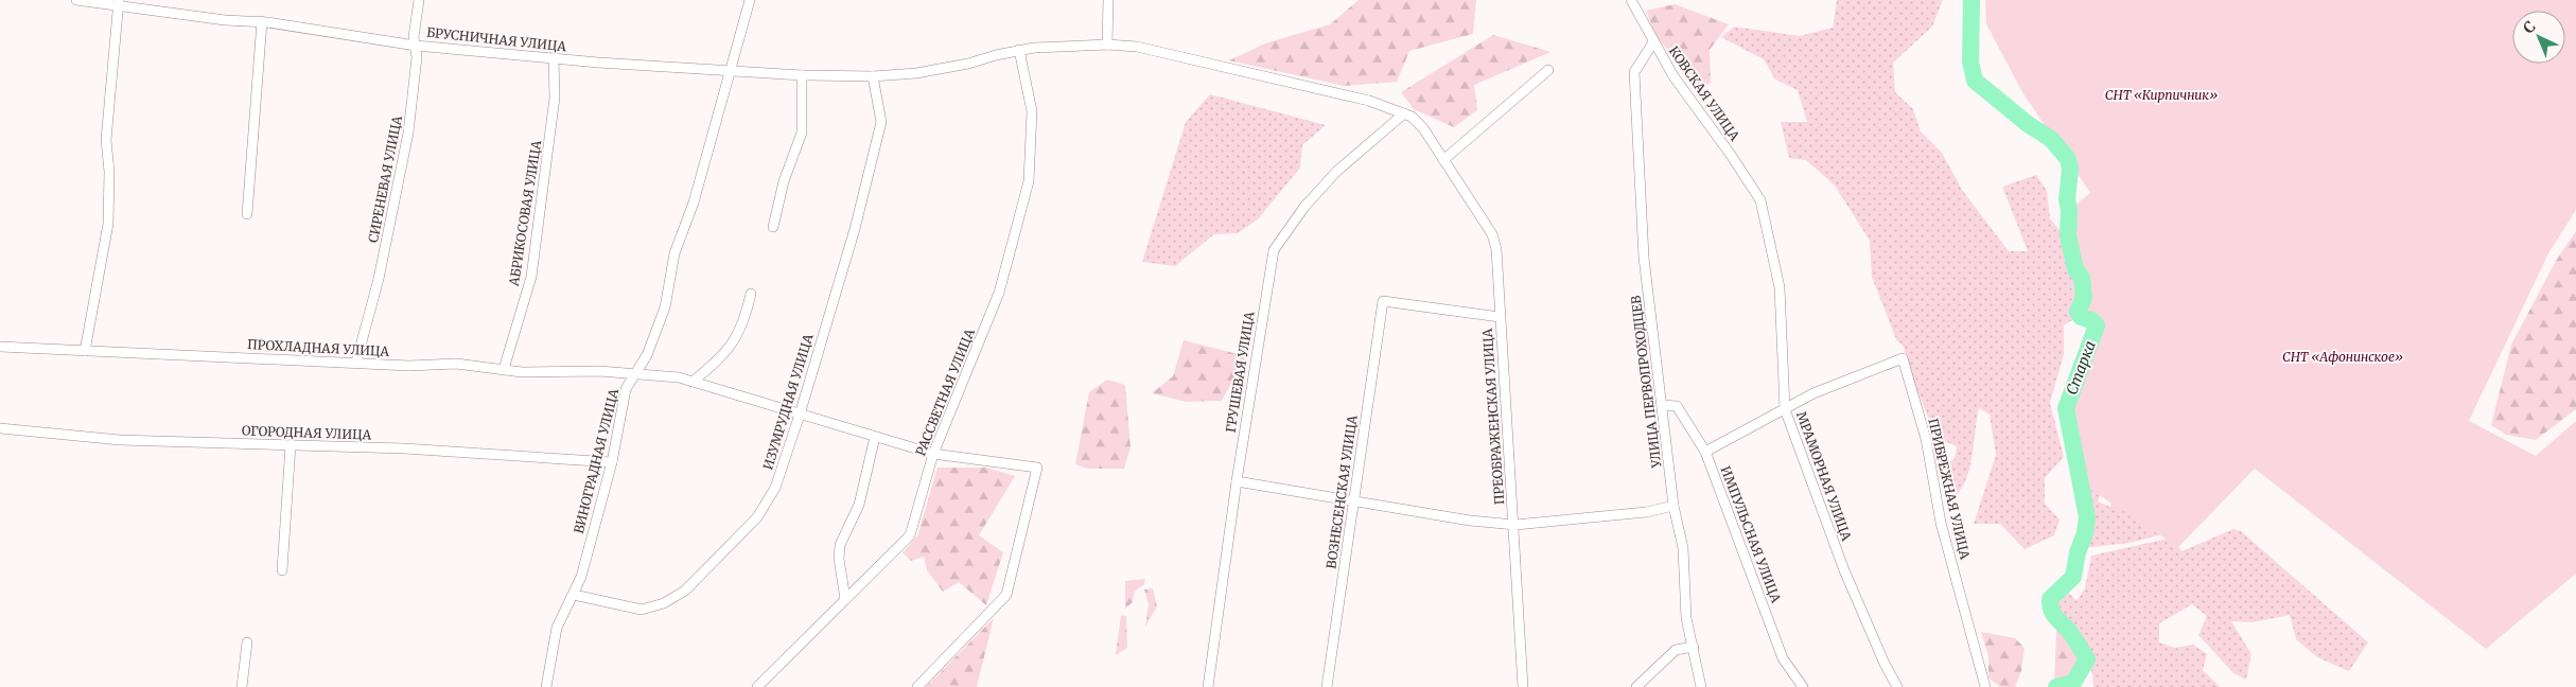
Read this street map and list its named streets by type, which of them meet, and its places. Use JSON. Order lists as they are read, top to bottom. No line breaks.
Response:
{"streets":{"street":["БРУСНИЧНАЯ УЛИЦА","КОВСКАЯ УЛИЦА","СИРЕНЕВАЯ УЛИЦА","АБРИКОСОВАЯ УЛИЦА","ПРОХЛАДНАЯ УЛИЦА","ГРУШЕВАЯ УЛИЦА","УЛИЦА ПЕРВОПРОХОДЦЕВ","РАССВЕТНАЯ УЛИЦА","ИЗУМРУДНАЯ УЛИЦА","ПРЕОБРАЖЕНСКАЯ УЛИЦА","ОГОРОДНАЯ УЛИЦА","ВИНОГРАДНАЯ УЛИЦА","МРАМОРНАЯ УЛИЦА","ПРИБРЕЖНАЯ УЛИЦА","ВОЗНЕСЕНСКАЯ УЛИЦА","ИМПУЛЬСНАЯ УЛИЦА"]},"crossings":[["БРУСНИЧНАЯ УЛИЦА","СИРЕНЕВАЯ УЛИЦА"],["БРУСНИЧНАЯ УЛИЦА","АБРИКОСОВАЯ УЛИЦА"],["БРУСНИЧНАЯ УЛИЦА","ГРУШЕВАЯ УЛИЦА"],["БРУСНИЧНАЯ УЛИЦА","РАССВЕТНАЯ УЛИЦА"],["БРУСНИЧНАЯ УЛИЦА","ИЗУМРУДНАЯ УЛИЦА"],["БРУСНИЧНАЯ УЛИЦА","ПРЕОБРАЖЕНСКАЯ УЛИЦА"],["БРУСНИЧНАЯ УЛИЦА","ВИНОГРАДНАЯ УЛИЦА"],["КОВСКАЯ УЛИЦА","УЛИЦА ПЕРВОПРОХОДЦЕВ"],["КОВСКАЯ УЛИЦА","МРАМОРНАЯ УЛИЦА"],["СИРЕНЕВАЯ УЛИЦА","ПРОХЛАДНАЯ УЛИЦА"],["АБРИКОСОВАЯ УЛИЦА","ПРОХЛАДНАЯ УЛИЦА"],["ПРОХЛАДНАЯ УЛИЦА","РАССВЕТНАЯ УЛИЦА"],["ПРОХЛАДНАЯ УЛИЦА","ИЗУМРУДНАЯ УЛИЦА"],["ПРОХЛАДНАЯ УЛИЦА","ВИНОГРАДНАЯ УЛИЦА"],["ГРУШЕВАЯ УЛИЦА","ПРЕОБРАЖЕНСКАЯ УЛИЦА"],["УЛИЦА ПЕРВОПРОХОДЦЕВ","ИМПУЛЬСНАЯ УЛИЦА"],["ИЗУМРУДНАЯ УЛИЦА","ВИНОГРАДНАЯ УЛИЦА"],["ПРЕОБРАЖЕНСКАЯ УЛИЦА","ВОЗНЕСЕНСКАЯ УЛИЦА"],["ОГОРОДНАЯ УЛИЦА","ВИНОГРАДНАЯ УЛИЦА"],["МРАМОРНАЯ УЛИЦА","ПРИБРЕЖНАЯ УЛИЦА"]],"water":["Старка"],"parks":["СНТ «Кирпичник»","СНТ «Афонинское»"],"north":"top left"}
